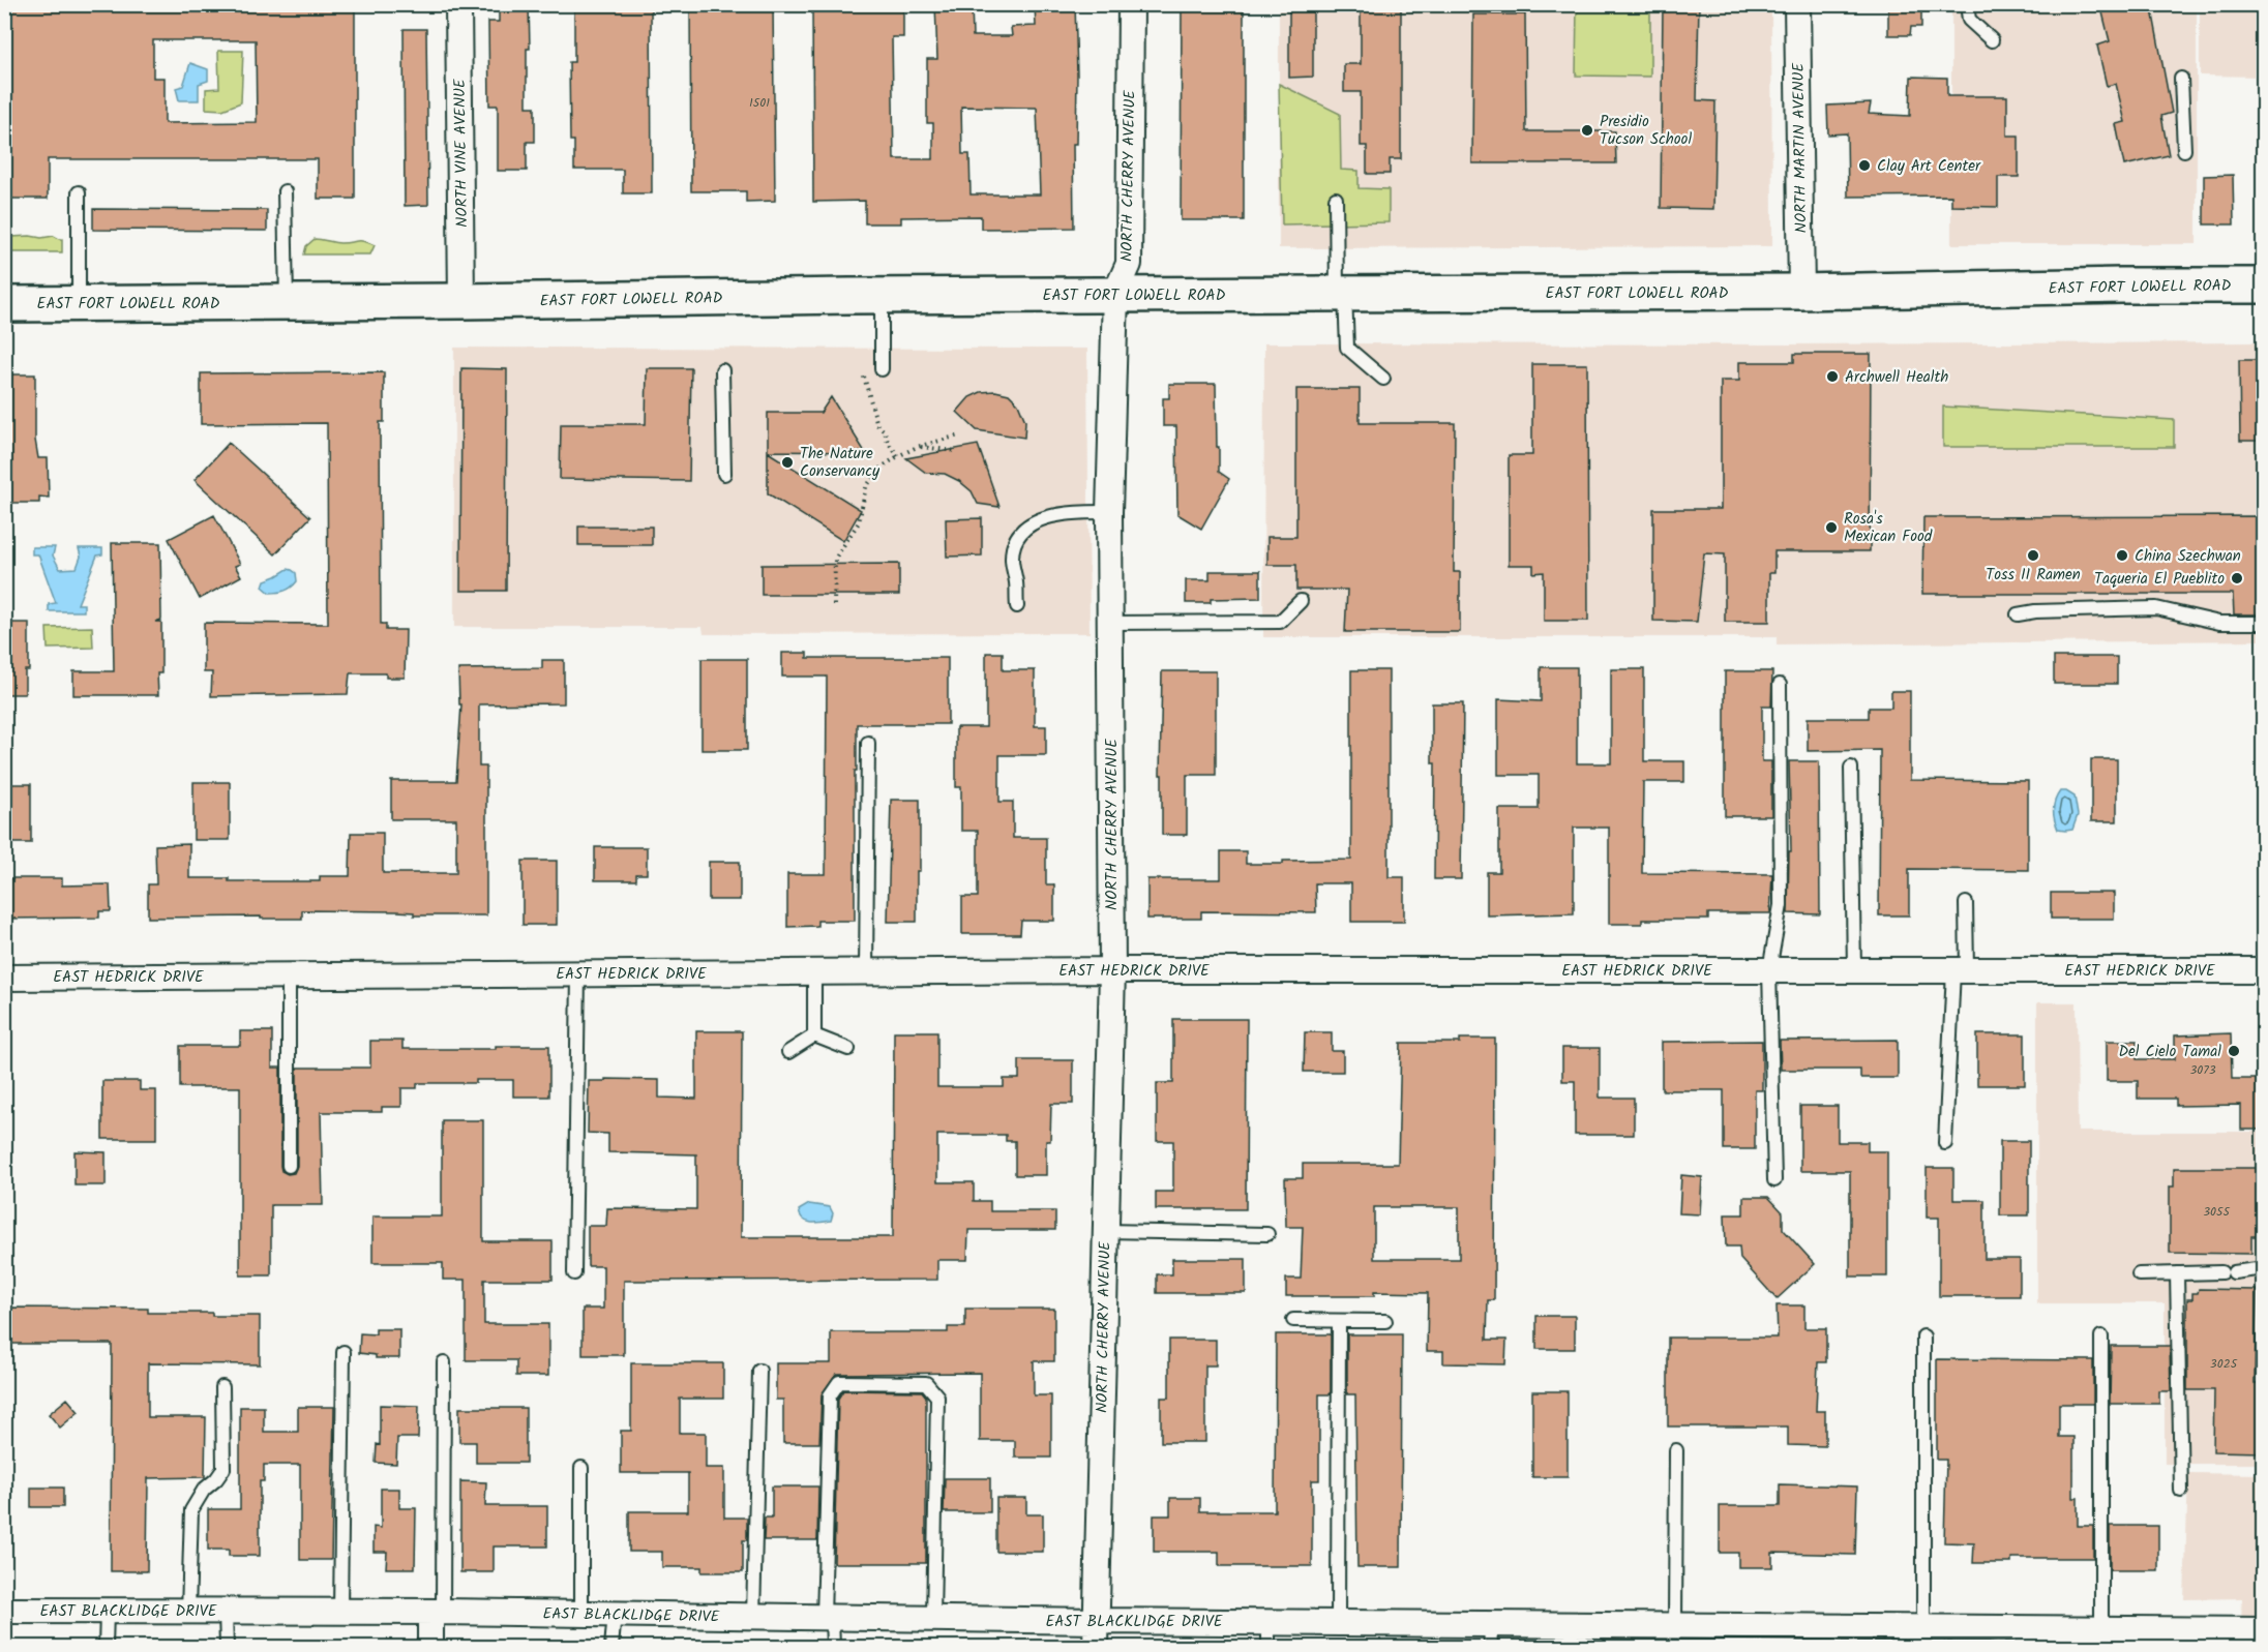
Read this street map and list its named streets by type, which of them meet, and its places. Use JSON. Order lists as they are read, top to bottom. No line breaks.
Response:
{"streets":{"main road":["EAST FORT LOWELL ROAD"],"street":["NORTH MARTIN AVENUE","NORTH VINE AVENUE","NORTH CHERRY AVENUE","EAST HEDRICK DRIVE","EAST BLACKLIDGE DRIVE"]},"crossings":[["NORTH MARTIN AVENUE","EAST FORT LOWELL ROAD"],["NORTH VINE AVENUE","EAST FORT LOWELL ROAD"],["NORTH CHERRY AVENUE","EAST FORT LOWELL ROAD"],["NORTH CHERRY AVENUE","EAST HEDRICK DRIVE"],["NORTH CHERRY AVENUE","EAST BLACKLIDGE DRIVE"]],"places":["Presidio Tucson School","Clay Art Center","Archwell Health","The Nature Conservancy","Rosa's Mexican Food","Toss II Ramen","China Szechwan","Taqueria El Pueblito","Del Cielo Tamal"],"house_numbers":["1501","3073","3055","3025"]}
